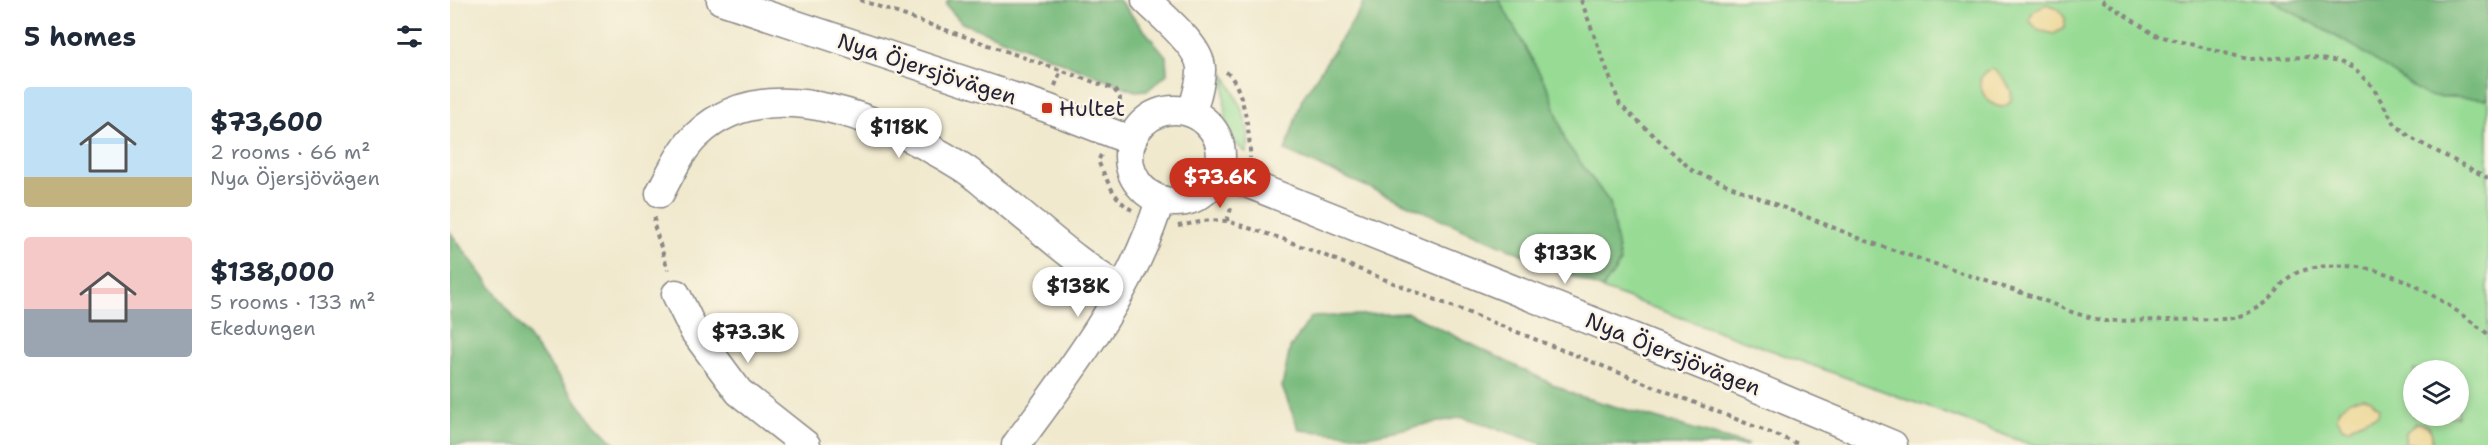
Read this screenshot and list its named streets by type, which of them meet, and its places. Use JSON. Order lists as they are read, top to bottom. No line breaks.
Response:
{"streets":{"street":["Nya Öjersjövägen"]},"places":{"transit":["Hultet"]},"page":{"heading":"5 homes","list":[{"name":"$73,600","note":"2 rooms · 66 m² · Nya Öjersjövägen"},{"name":"$138,000","note":"5 rooms · 133 m² · Ekedungen"}],"price":["$118K","$73.6K","$133K","$138K","$73.3K"]}}
